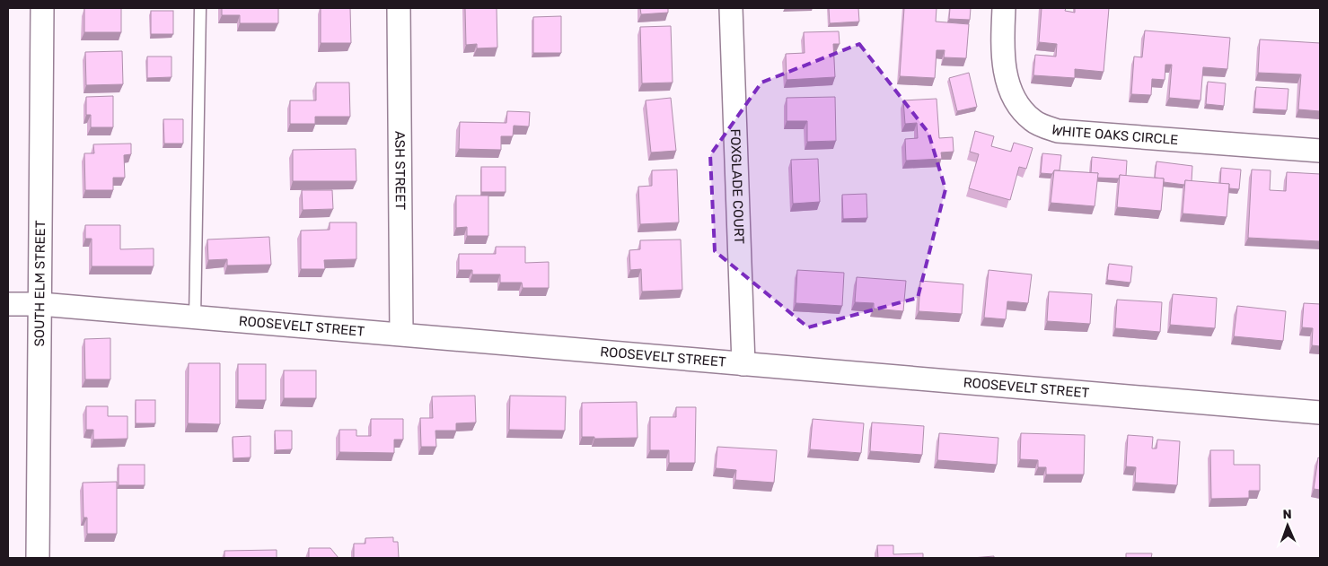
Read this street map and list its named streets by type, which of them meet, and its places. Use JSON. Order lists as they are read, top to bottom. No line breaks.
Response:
{"streets":{"street":["WHITE OAKS CIRCLE","ASH STREET","FOXGLADE COURT","SOUTH ELM STREET","ROOSEVELT STREET"]},"crossings":[["ASH STREET","ROOSEVELT STREET"],["FOXGLADE COURT","ROOSEVELT STREET"],["SOUTH ELM STREET","ROOSEVELT STREET"]],"north":"top"}
